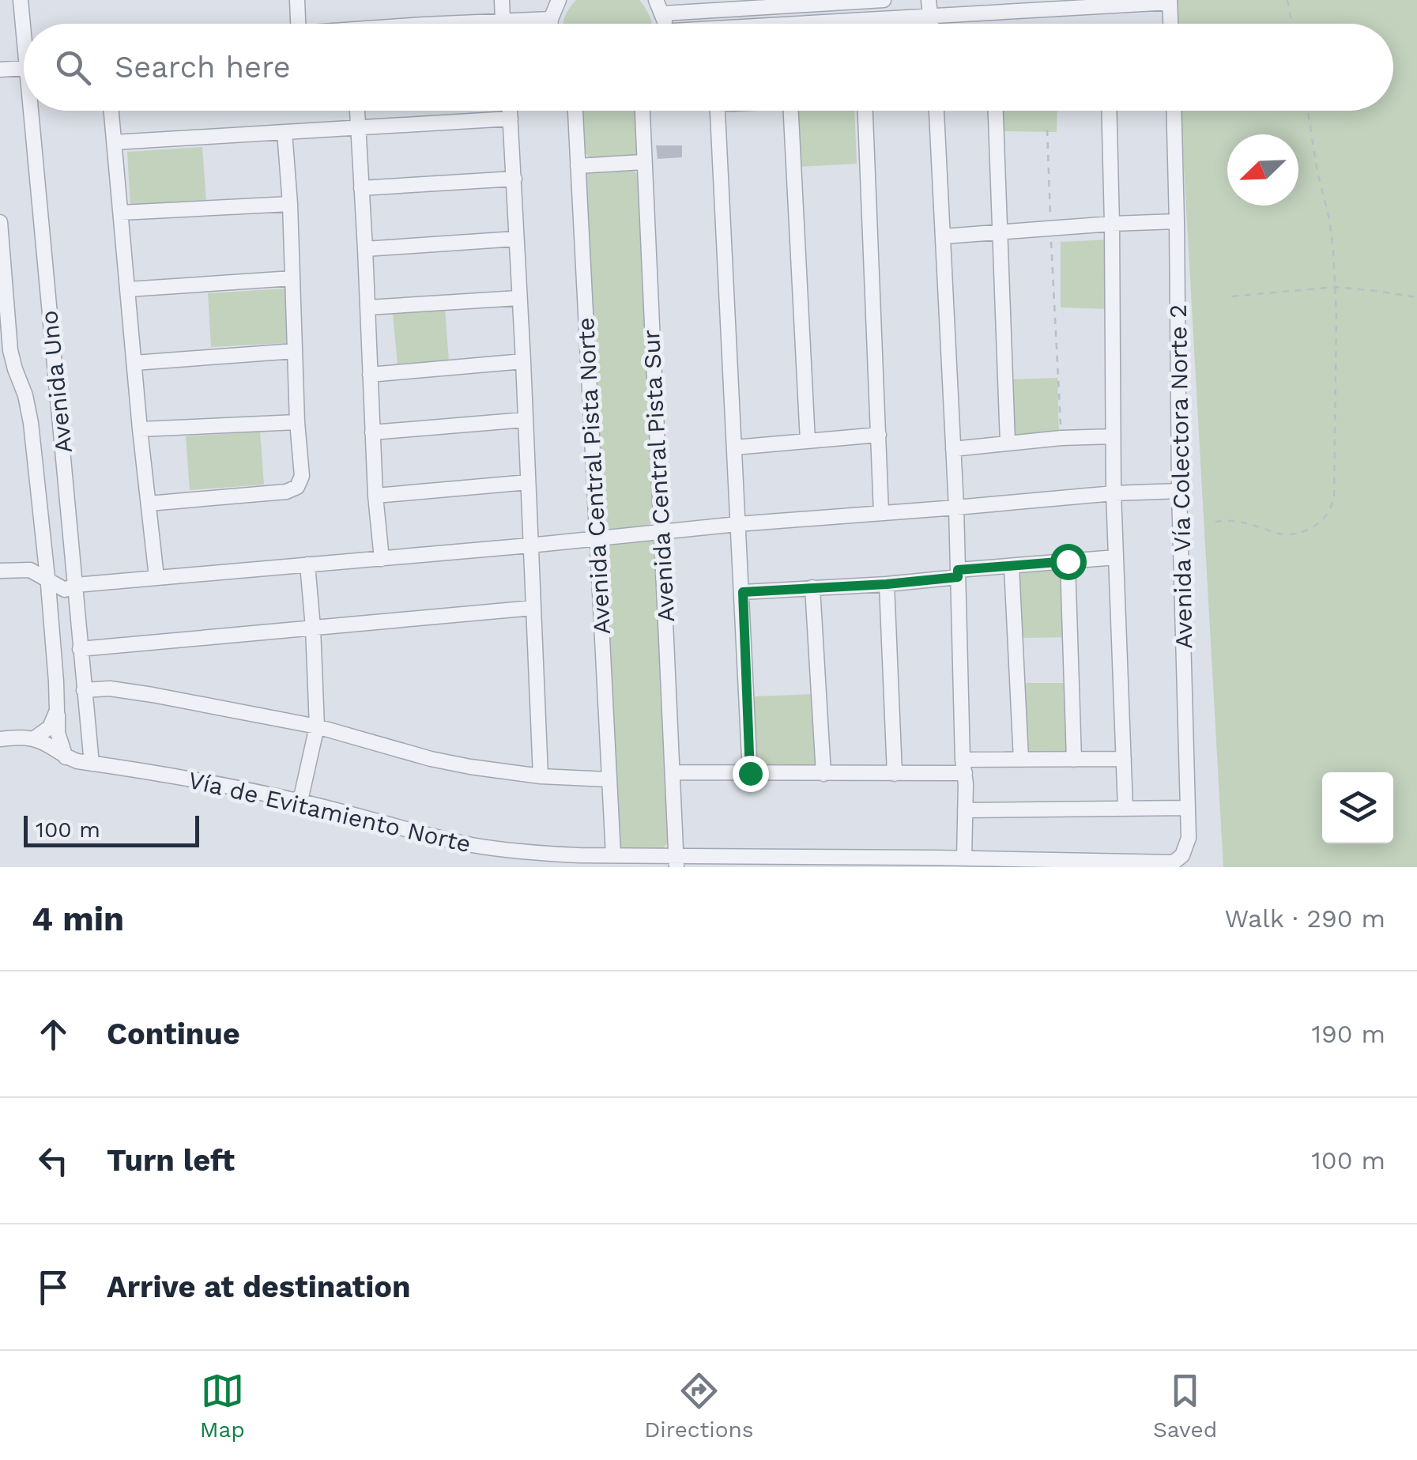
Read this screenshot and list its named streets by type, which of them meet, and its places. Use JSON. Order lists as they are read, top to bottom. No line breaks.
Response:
{"streets":{"street":["Avenida Uno","Avenida Central Pista Norte","Avenida Central Pista Sur","Avenida Vía Colectora Norte 2","Vía de Evitamiento Norte"]},"crossings":[["Avenida Uno","Vía de Evitamiento Norte"],["Avenida Central Pista Norte","Vía de Evitamiento Norte"],["Avenida Central Pista Sur","Vía de Evitamiento Norte"],["Avenida Vía Colectora Norte 2","Vía de Evitamiento Norte"]],"scale_bar":"100 m","north":"bottom left","page":{"search":"Search here","scale":"100 m","heading":["4 min","Walk · 290 m"],"list":[["Continue","190 m"],["Turn left","100 m"],"Arrive at destination"],"nav":["Map","Directions","Saved"]}}
